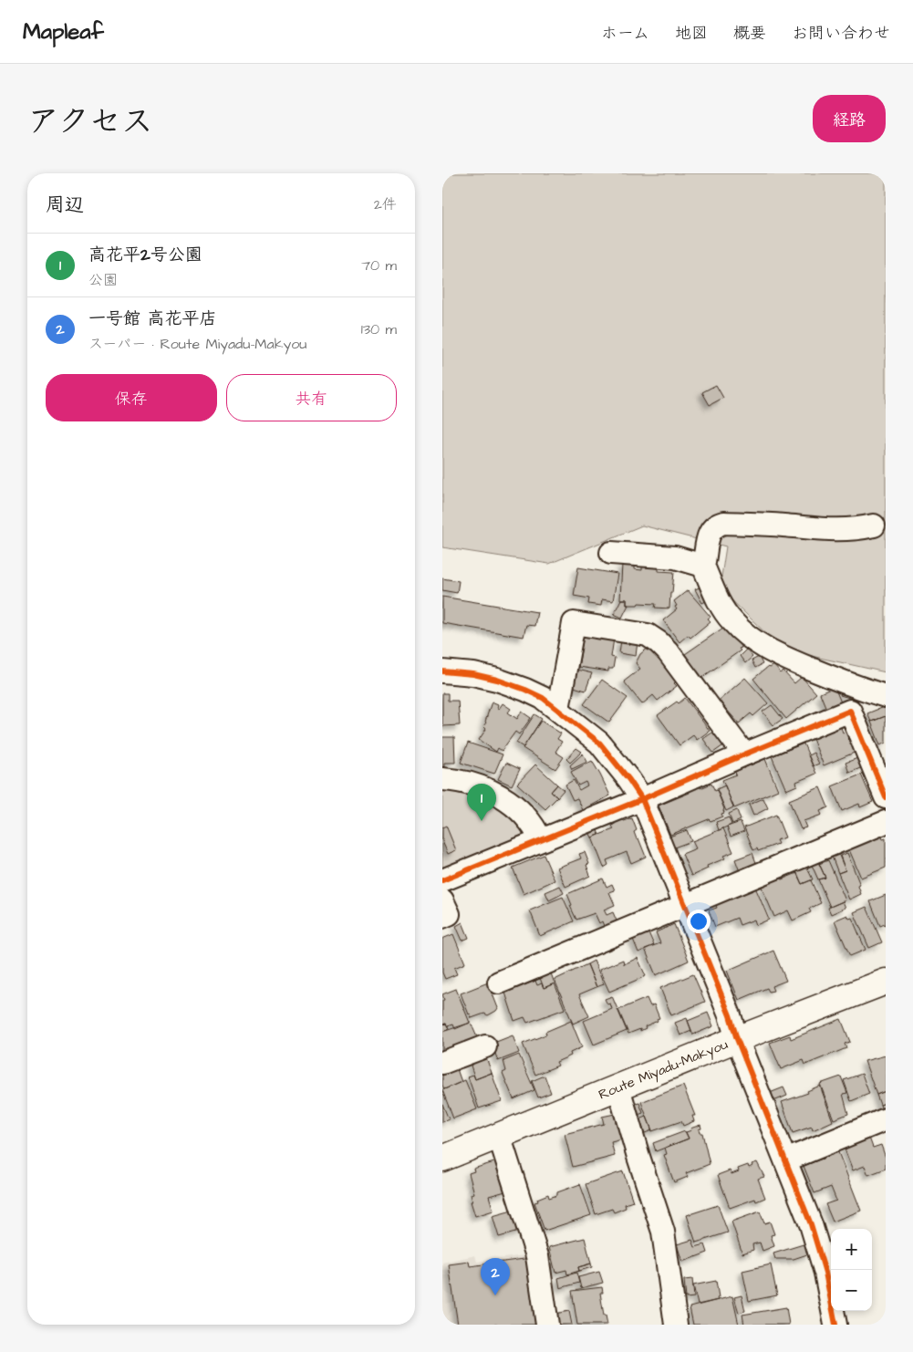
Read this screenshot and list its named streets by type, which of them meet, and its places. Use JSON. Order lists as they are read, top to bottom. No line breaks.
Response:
{"streets":{"main road":["Route Miyadu-Makyou"]},"page":{"header":"Mapleaf","nav":["ホーム","地図","概要","お問い合わせ"],"title":"アクセス","buttons":["経路",["保存","共有"]],"heading":["周辺","2件"],"list":[{"mark":"1","name":"高花平2号公園","note":"公園","value":"70 m"},{"mark":"2","name":"一号館 高花平店","note":"スーパー · Route Miyadu-Makyou","value":"130 m"}],"pins":["1","2"],"map_buttons":["+","−"]}}
